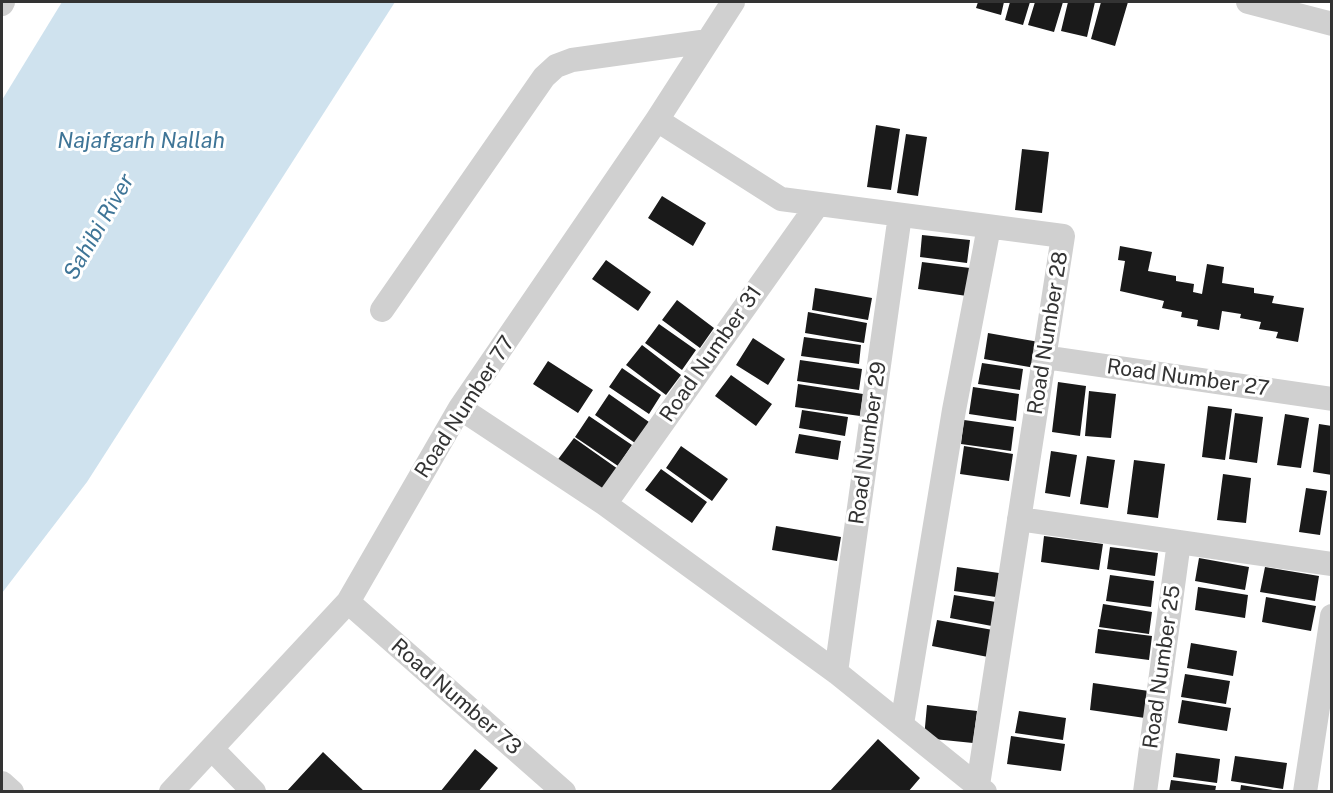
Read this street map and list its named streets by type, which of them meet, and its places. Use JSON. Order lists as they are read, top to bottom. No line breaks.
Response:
{"streets":{"street":["Road Number 28","Road Number 31","Road Number 27","Road Number 77","Road Number 29","Road Number 25","Road Number 73"]},"crossings":[["Road Number 28","Road Number 31"],["Road Number 28","Road Number 27"],["Road Number 28","Road Number 77"],["Road Number 28","Road Number 29"],["Road Number 77","Road Number 73"]],"water":["Najafgarh Nallah","Sahibi River"]}
